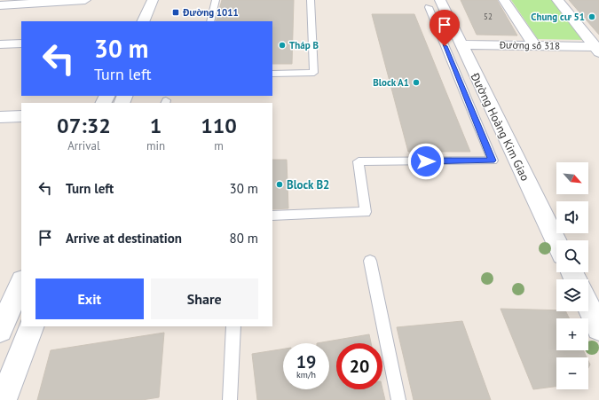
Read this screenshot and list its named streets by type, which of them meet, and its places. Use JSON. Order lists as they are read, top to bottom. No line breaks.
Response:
{"streets":{"street":["Đường số 318","Đường Hoàng Kim Giao"]},"crossings":[["Đường số 318","Đường Hoàng Kim Giao"]],"places":{"transit":["Đường 1011"],"other":["Chung cư 51","Tháp B","Block A1","Block B2"]},"house_numbers":["52"],"north":"bottom right","page":{"turn":["30 m","Turn left"],"eta":["07:32","Arrival","1","min","110","m"],"map_buttons":["+","−"],"list":[{"name":"Turn left","value":"30 m"},{"name":"Arrive at destination","value":"80 m"}],"buttons":["Exit","Share"],"speed":"19 km/h","limit":"20"}}
